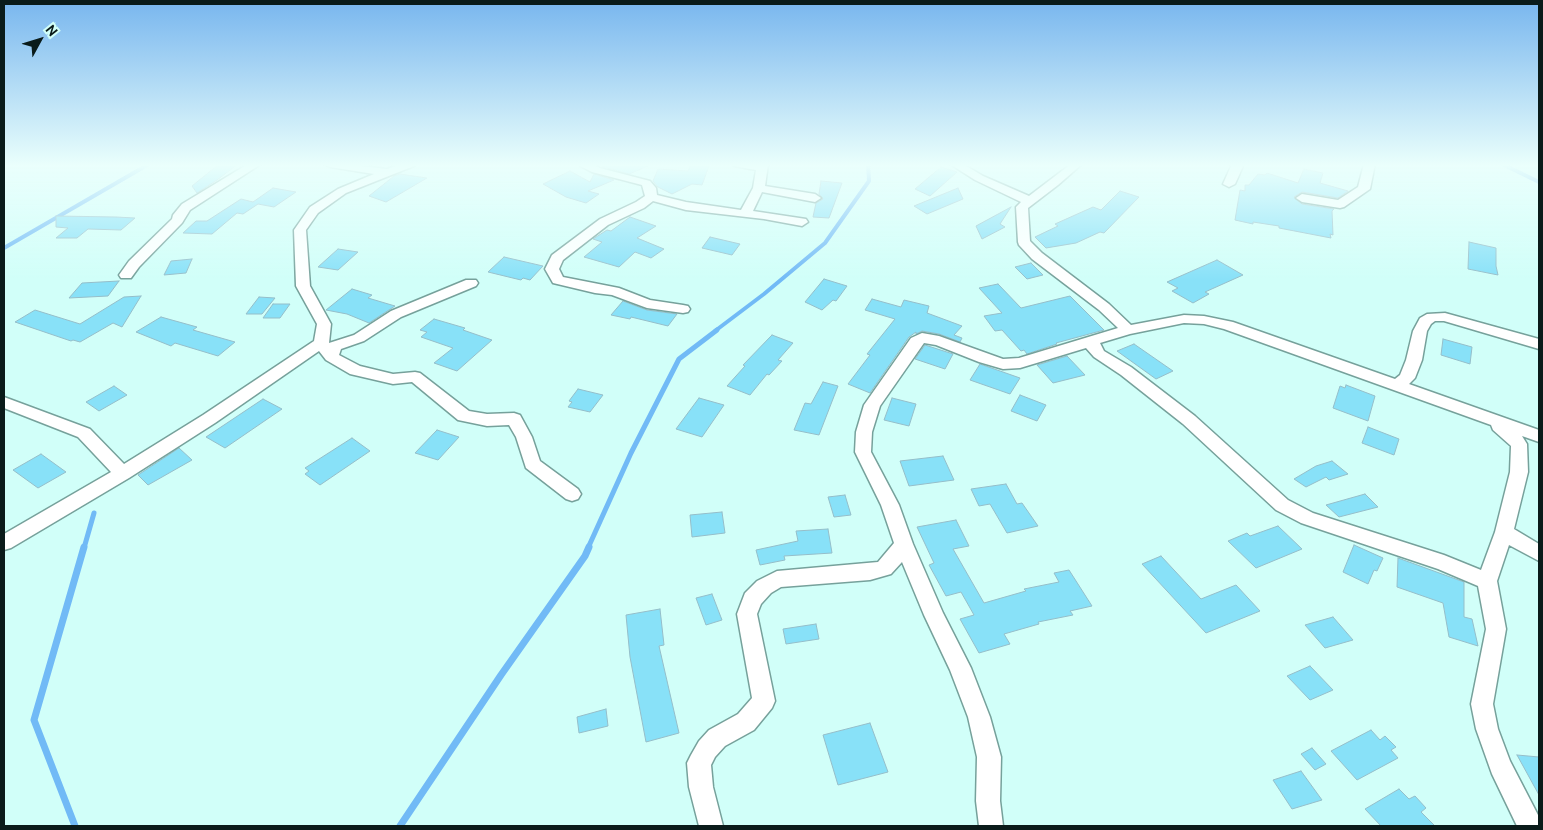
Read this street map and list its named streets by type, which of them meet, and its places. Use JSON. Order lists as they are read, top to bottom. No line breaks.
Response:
{"north":"top right"}
